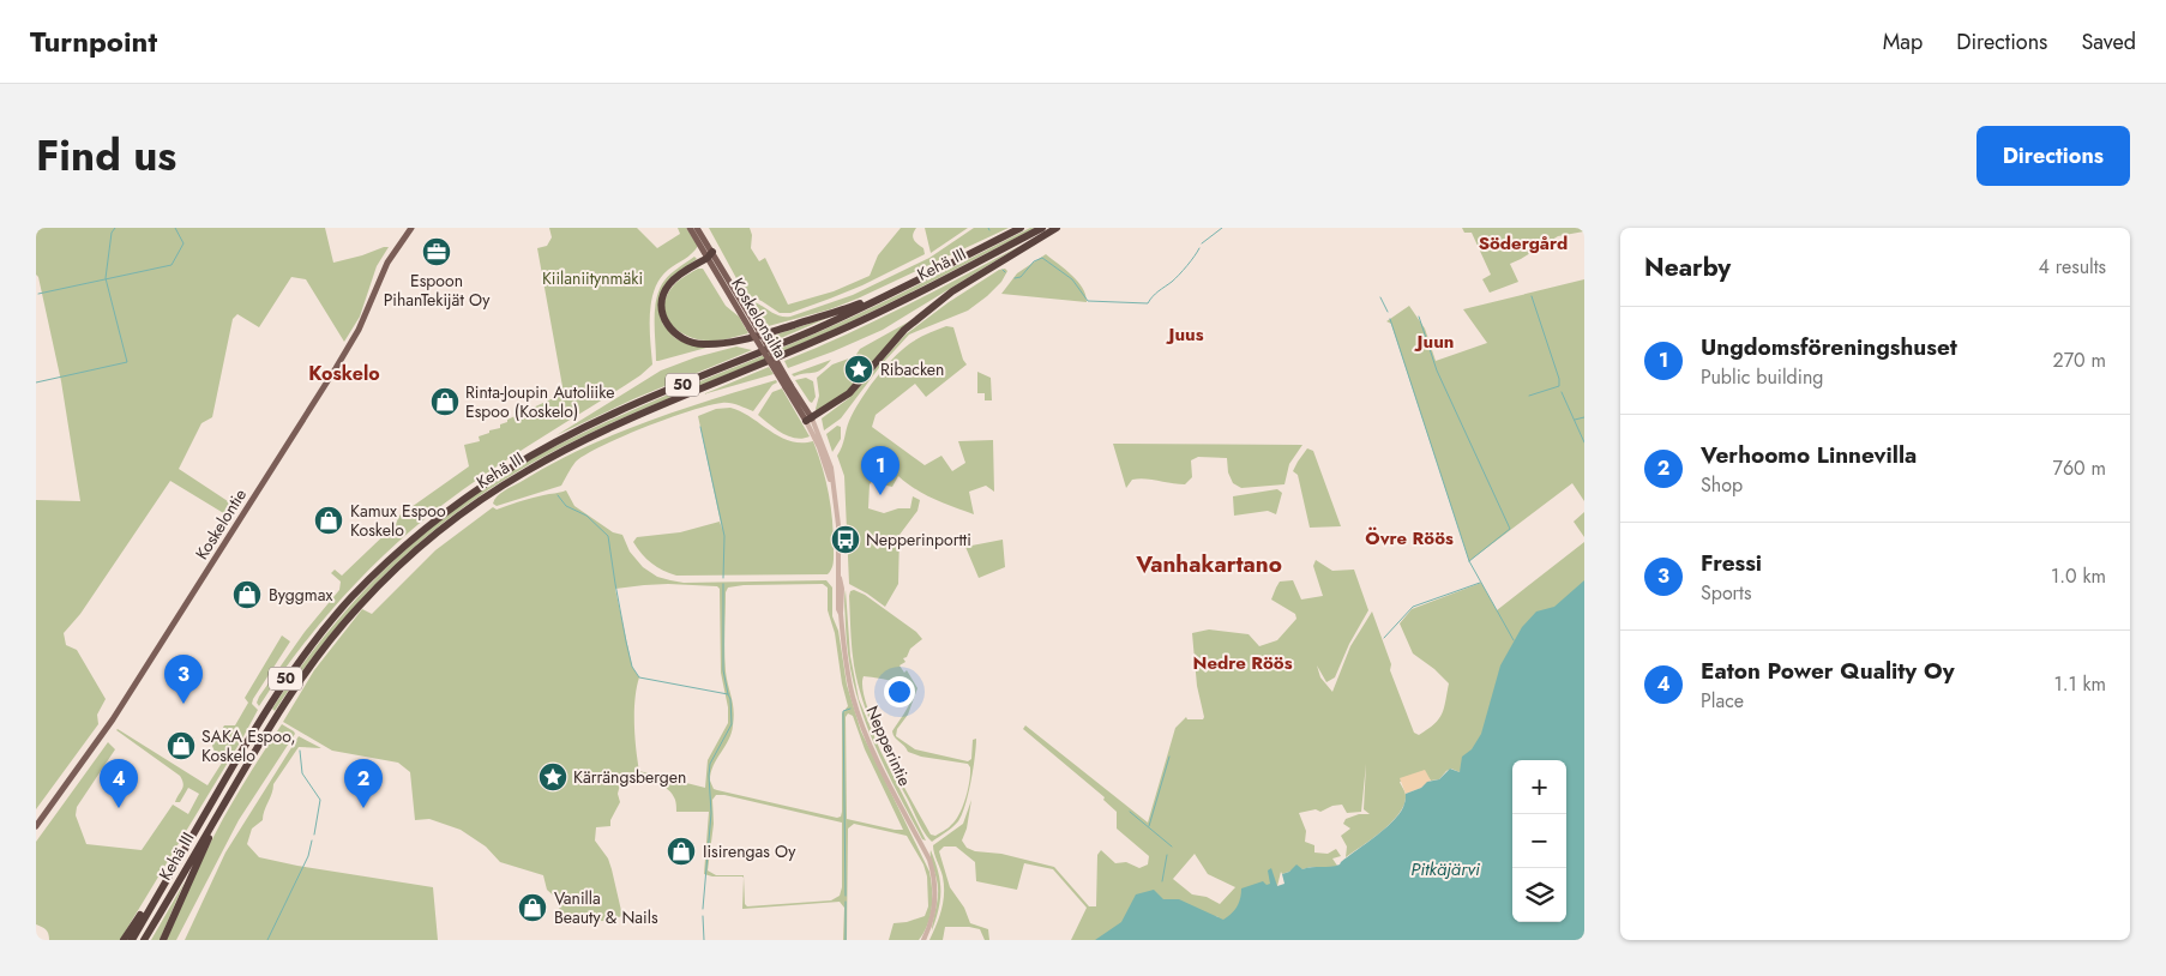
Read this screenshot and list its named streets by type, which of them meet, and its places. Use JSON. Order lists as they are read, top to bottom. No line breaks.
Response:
{"streets":{"highway":["Kehä III","50"],"main road":["Koskelonsilta","Koskelontie"],"street":["Nepperintie"]},"crossings":[["Koskelonsilta","Nepperintie"]],"districts":["Södergård","Juus","Juun","Koskelo","Övre Röös","Vanhakartano","Nedre Röös"],"water":["Pitkäjärvi"],"parks":["Kiilaniitynmäki"],"places":{"office":["Espoon PihanTekijät Oy"],"place":["Ribacken","Kärrängsbergen"],"shop":["Rinta-Joupin Autoliike Espoo (Koskelo)","Kamux Espoo Koskelo","Byggmax","SAKA Espoo, Koskelo","Iisirengas Oy","Vanilla Beauty & Nails"],"bus stop":["Nepperinportti"]},"page":{"header":"Turnpoint","nav":["Map","Directions","Saved"],"title":"Find us","buttons":"Directions","heading":["Nearby","4 results"],"list":[{"mark":"1","name":"Ungdomsföreningshuset","note":"Public building","value":"270 m"},{"mark":"2","name":"Verhoomo Linnevilla","note":"Shop","value":"760 m"},{"mark":"3","name":"Fressi","note":"Sports","value":"1.0 km"},{"mark":"4","name":"Eaton Power Quality Oy","note":"Place","value":"1.1 km"}],"pins":["1","3","2","4"],"map_buttons":["+","−"]}}
